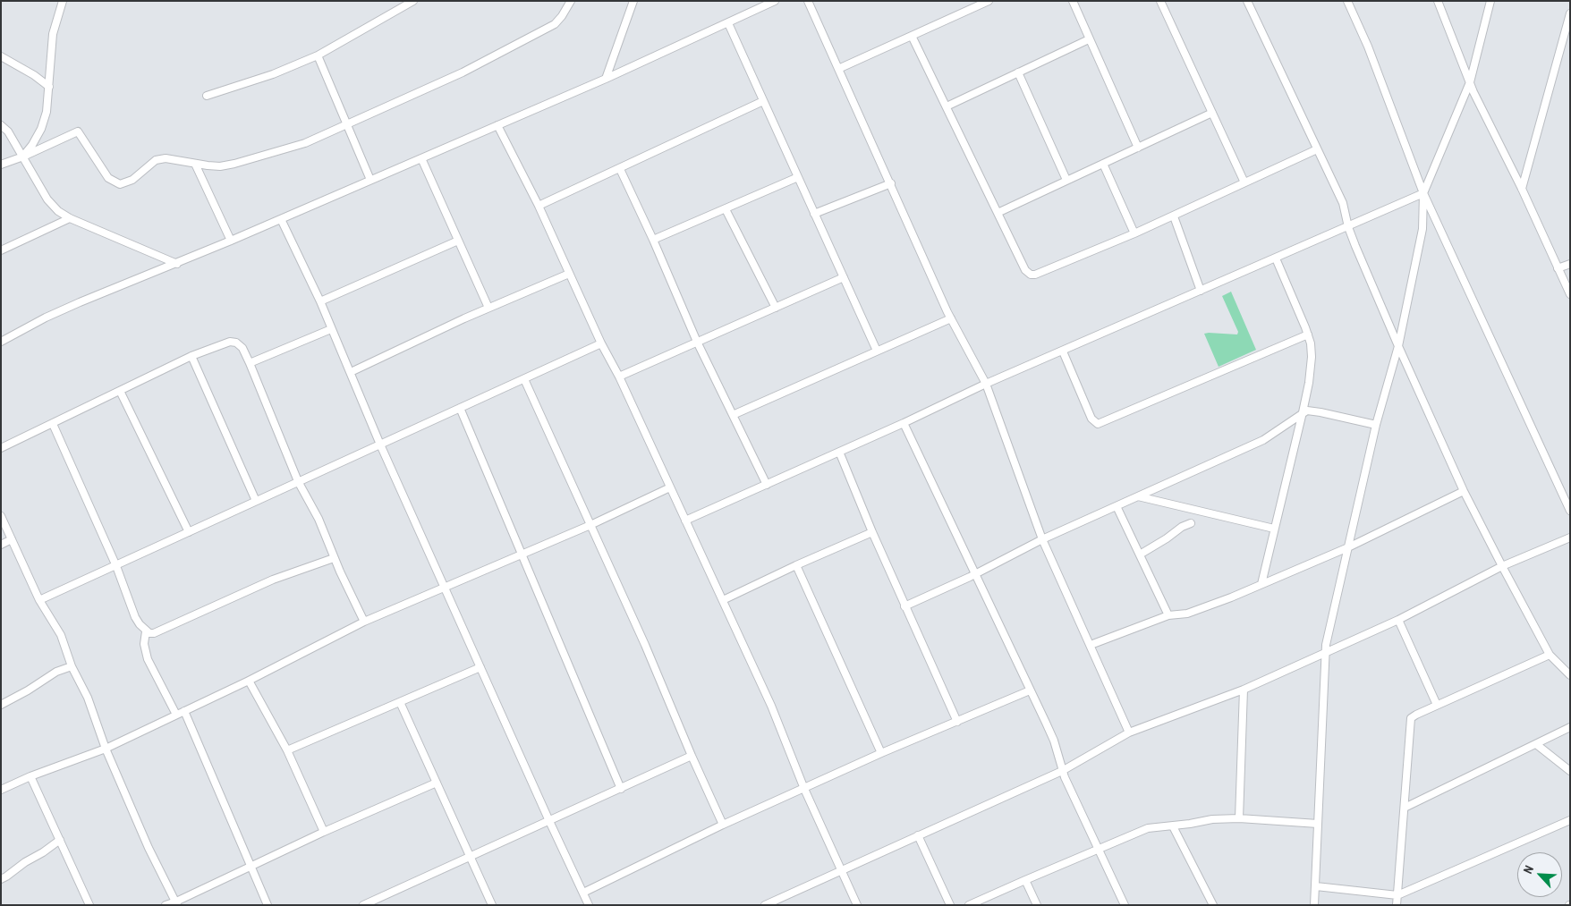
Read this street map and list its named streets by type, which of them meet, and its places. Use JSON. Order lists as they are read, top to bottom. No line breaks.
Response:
{"north":"top left"}
